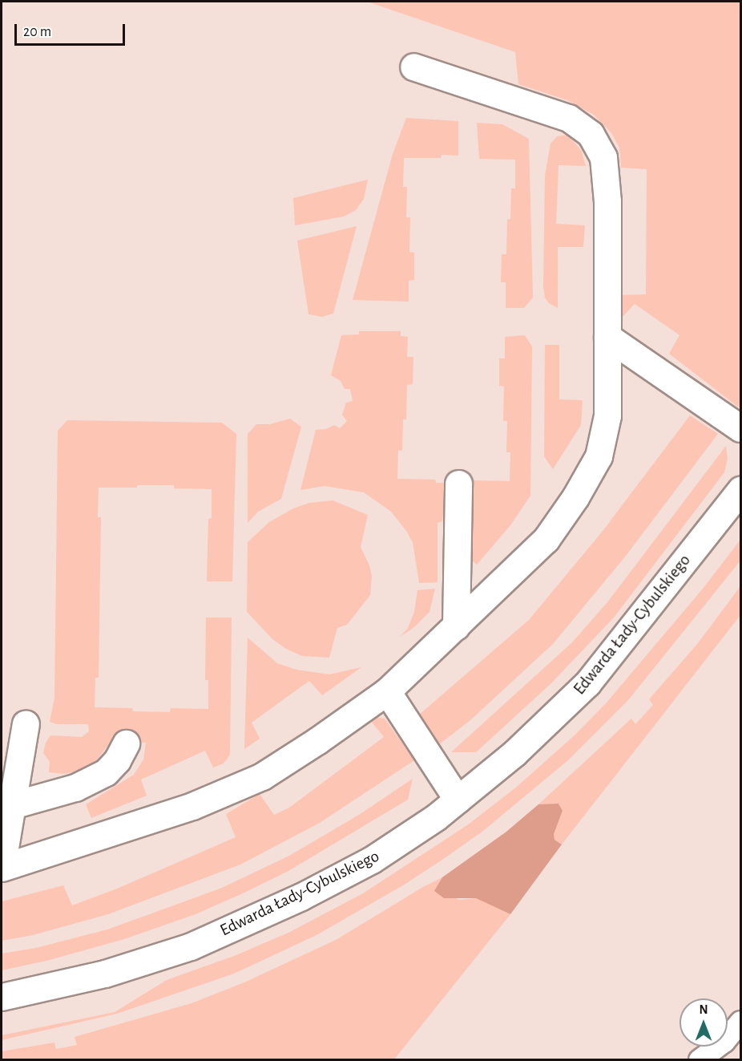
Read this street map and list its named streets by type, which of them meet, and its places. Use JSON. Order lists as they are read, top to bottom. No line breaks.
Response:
{"streets":{"street":["Edwarda Łady-Cybulskiego"]},"scale_bar":"20 m","north":"top"}
